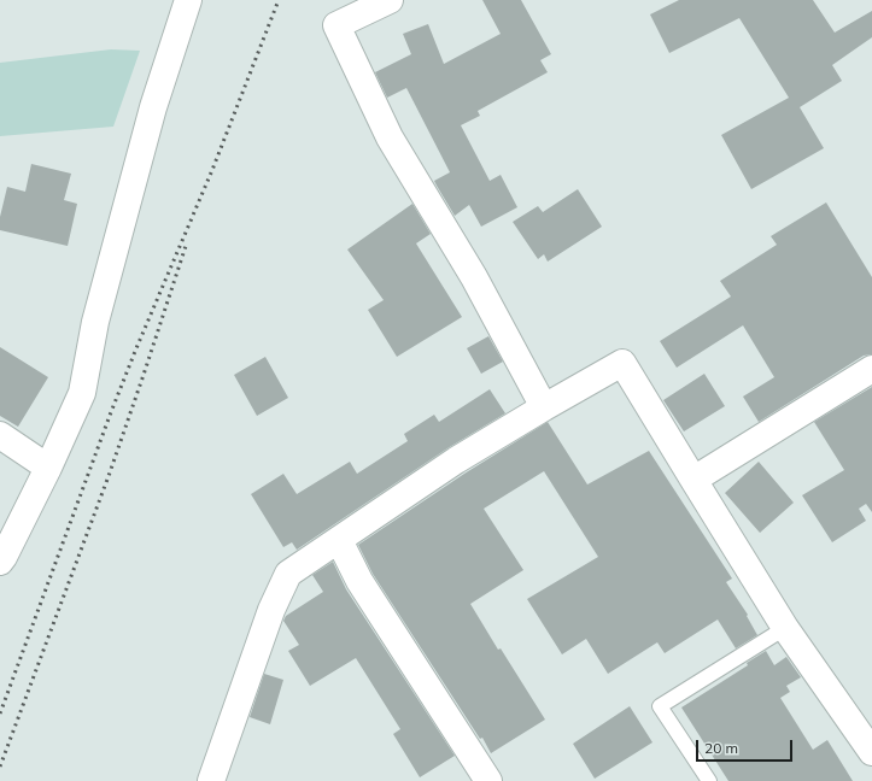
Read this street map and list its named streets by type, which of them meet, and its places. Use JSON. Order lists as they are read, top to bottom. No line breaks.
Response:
{"scale_bar":"20 m"}
